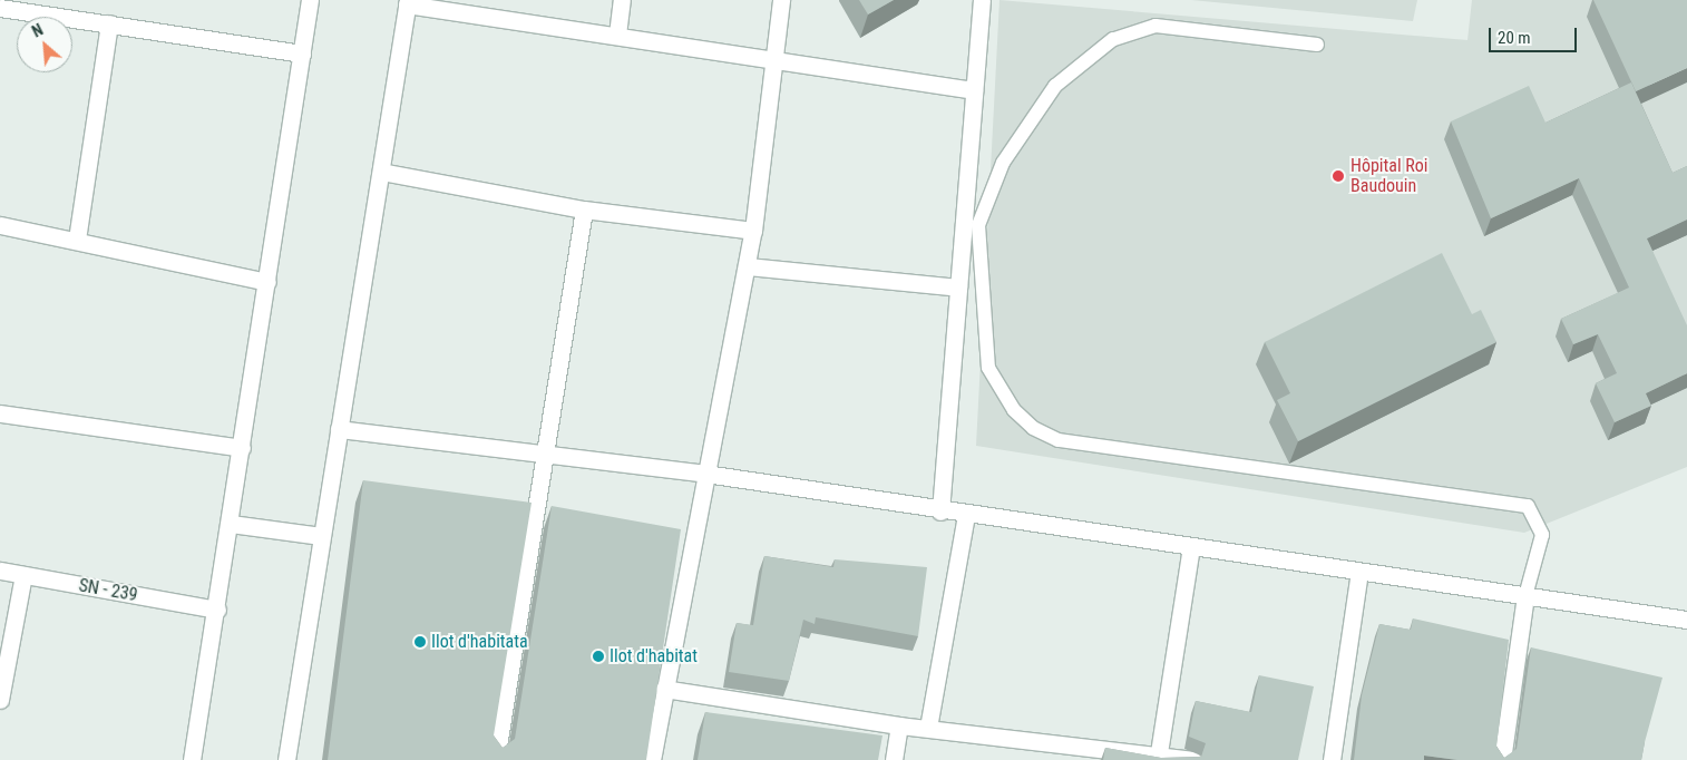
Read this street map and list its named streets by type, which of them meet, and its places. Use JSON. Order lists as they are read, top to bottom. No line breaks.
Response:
{"streets":{"street":["SN - 239"]},"places":["Hôpital Roi Baudouin","Ilot d'habitata","Ilot d'habitat"],"scale_bar":"20 m","north":"top left"}
